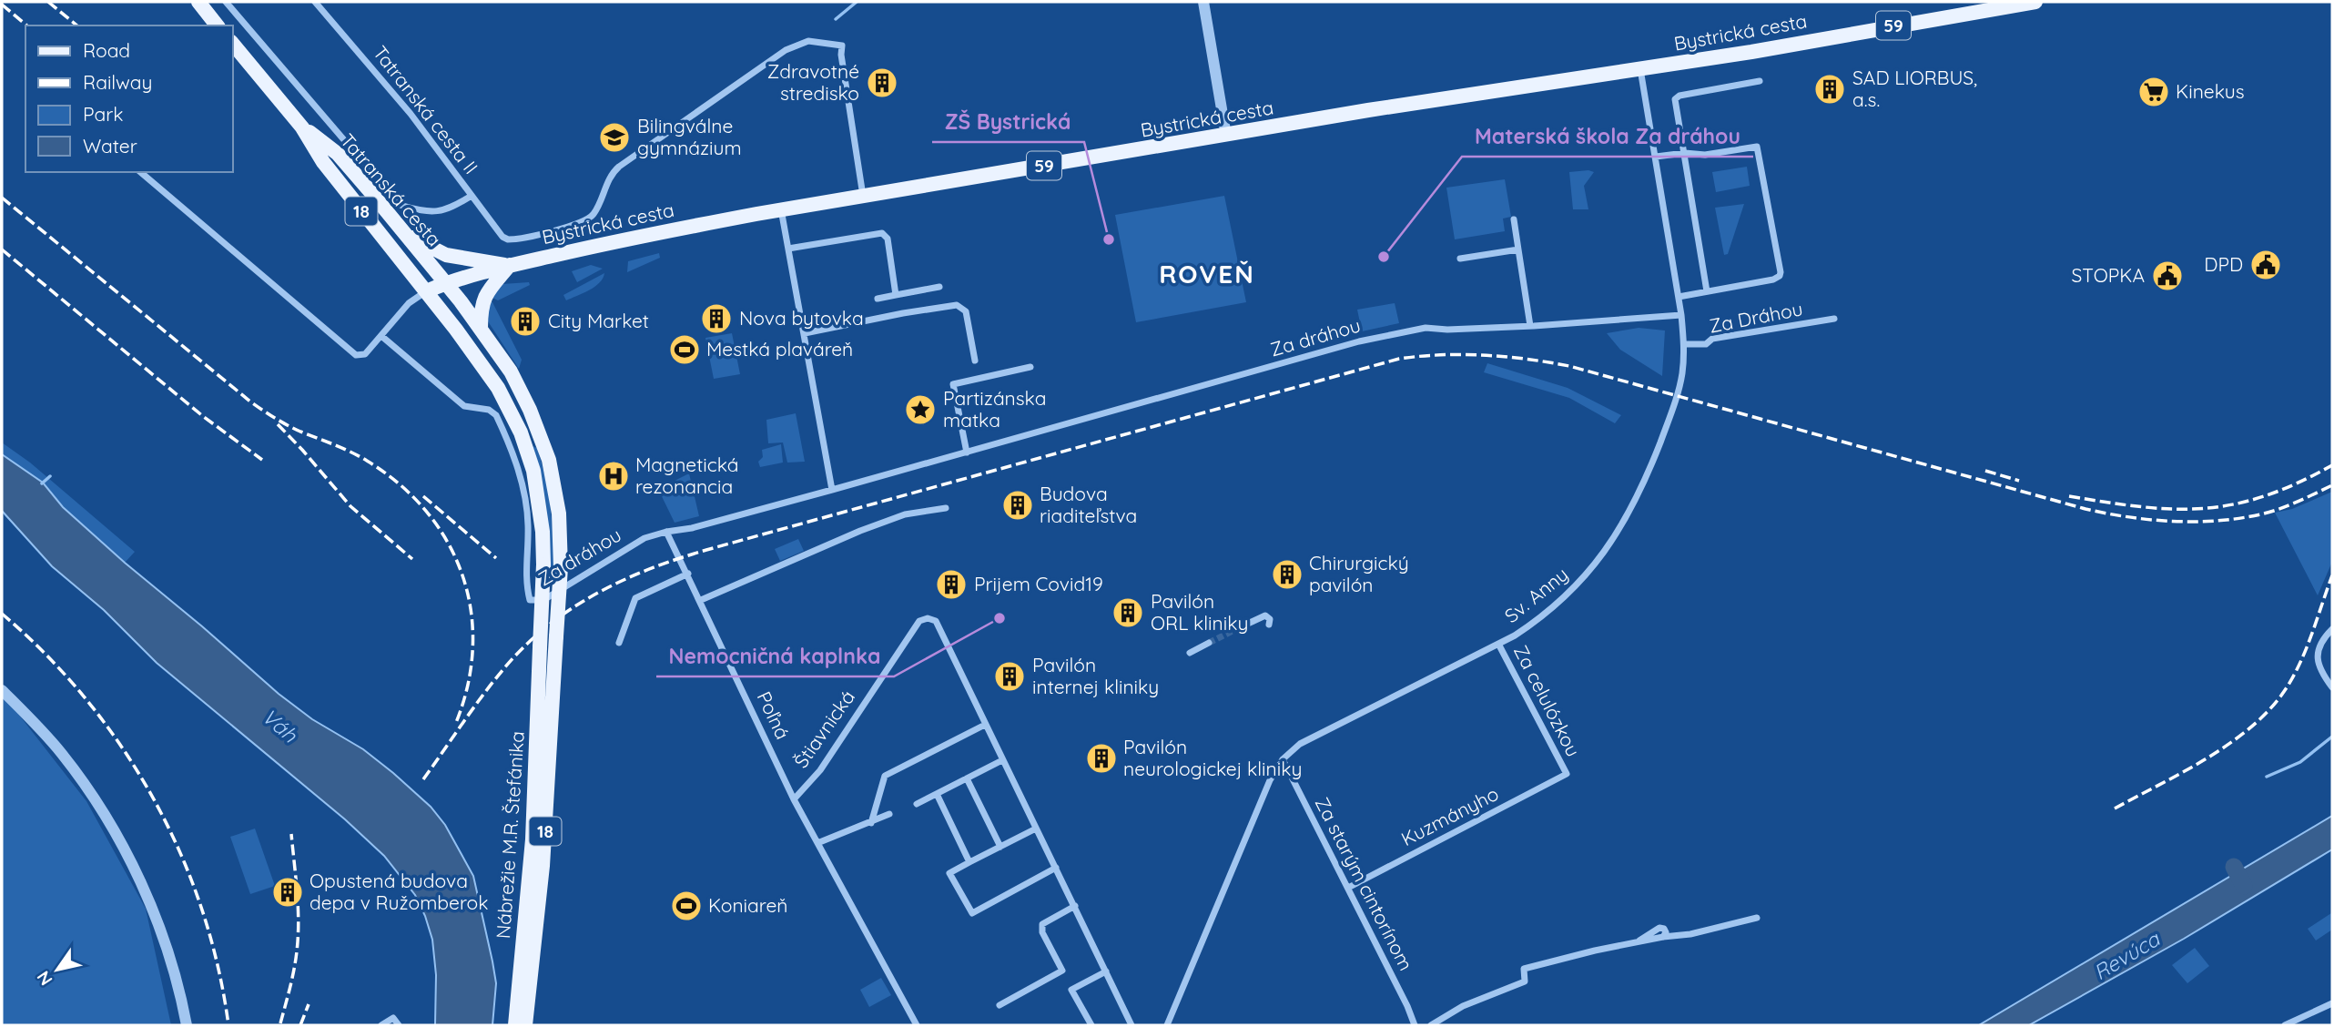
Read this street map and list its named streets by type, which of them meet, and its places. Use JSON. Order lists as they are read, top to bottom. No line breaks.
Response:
{"streets":{"main road":["59","Bystrická cesta","Tatranská cesta","18","Nábrežie M.R. Štefánika"],"street":["Tatranská cesta II","Za Dráhou","Za dráhou","Sv. Anny","Za celulózkou","Poľná","Štiavnická","Kuzmányho","Za starým cintorínom"]},"crossings":[["Bystrická cesta","Tatranská cesta II"],["Bystrická cesta","Tatranská cesta"],["Bystrická cesta","18"],["Bystrická cesta","Nábrežie M.R. Štefánika"],["Tatranská cesta","18"],["Tatranská cesta","Nábrežie M.R. Štefánika"],["18","Nábrežie M.R. Štefánika"],["Za Dráhou","Sv. Anny"],["Za dráhou","Poľná"],["Sv. Anny","Za celulózkou"],["Sv. Anny","Za starým cintorínom"],["Za celulózkou","Kuzmányho"],["Poľná","Štiavnická"],["Kuzmányho","Za starým cintorínom"]],"districts":["ROVEŇ"],"water":["Váh","Revúca"],"places":{"building":["Zdravotné stredisko","SAD LIORBUS, a.s.","Nova bytovka","City Market","Budova riaditeľstva","Chirurgický pavilón","Prijem Covid19","Pavilón ORL kliniky","Pavilón internej kliniky","Pavilón neurologickej kliniky","Opustená budova depa v Ružomberok"],"supermarket":["Kinekus"],"school or university":["Bilingválne gymnázium"],"other":["ZŠ Bystrická","Materská škola Za dráhou","Nemocničná kaplnka"],"public building":["DPD","STOPKA"],"sports":["Mestká plaváreň","Koniareň"],"place":["Partizánska matka"],"hospital":["Magnetická rezonancia"]},"legend":["Road","Railway","Park","Water"],"north":"bottom left"}
